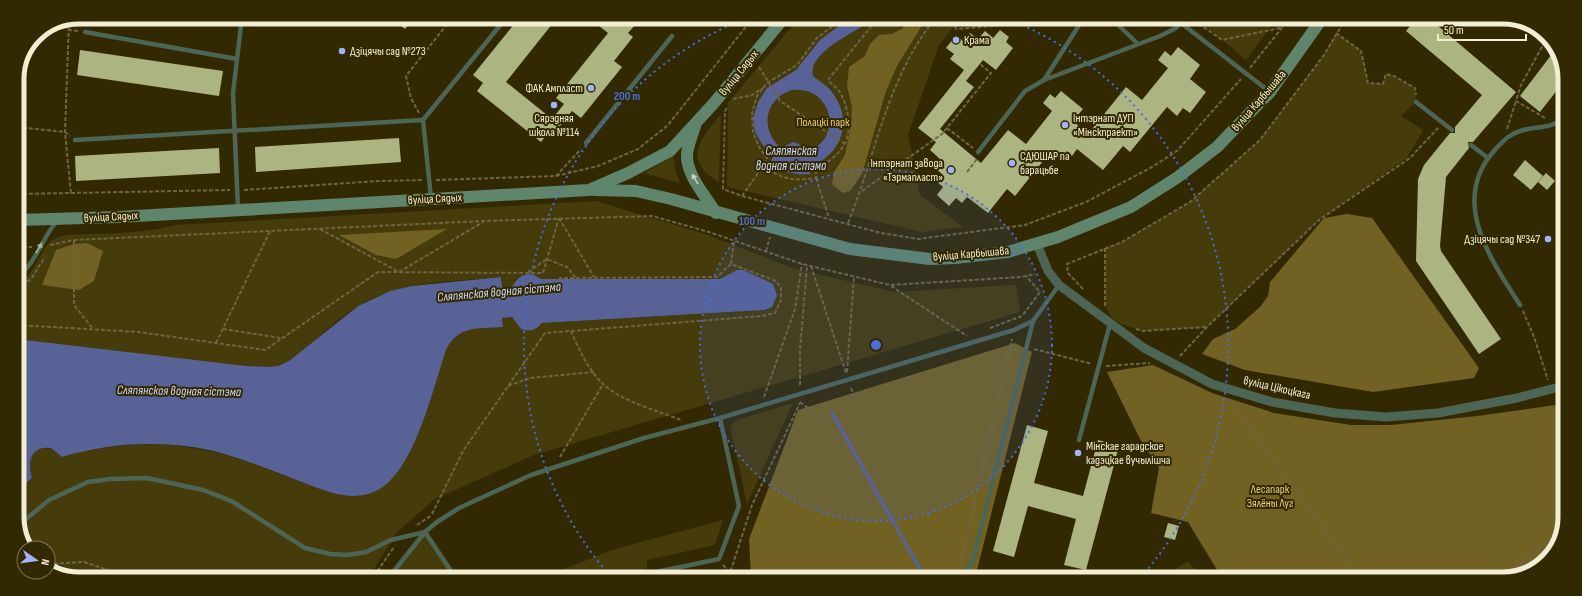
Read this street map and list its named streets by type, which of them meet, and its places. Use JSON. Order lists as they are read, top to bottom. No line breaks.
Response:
{"streets":{"main road":["вуліца Сядых","вуліца Карбышава"],"street":["вуліца Цікоцкага"]},"crossings":[["вуліца Сядых","вуліца Карбышава"],["вуліца Карбышава","вуліца Цікоцкага"]],"water":["Сляпянская водная сістэма"],"parks":["Полацкі парк","Лесапарк Зялёны Луг"],"places":["Крама","Дзіцячы сад №273","ФАК Ампласт","Сярэдняя школа №114","Інтэрнат ДУП «Мінскпраект»","СДЮШАР па барацьбе","Інтэрнат завода «Тэрмапласт»","Дзіцячы сад №347","Мінскае гарадское кадэцкае вучылішча"],"scale_bar":"50 m","north":"right","rings":["200 m","100 m"]}
